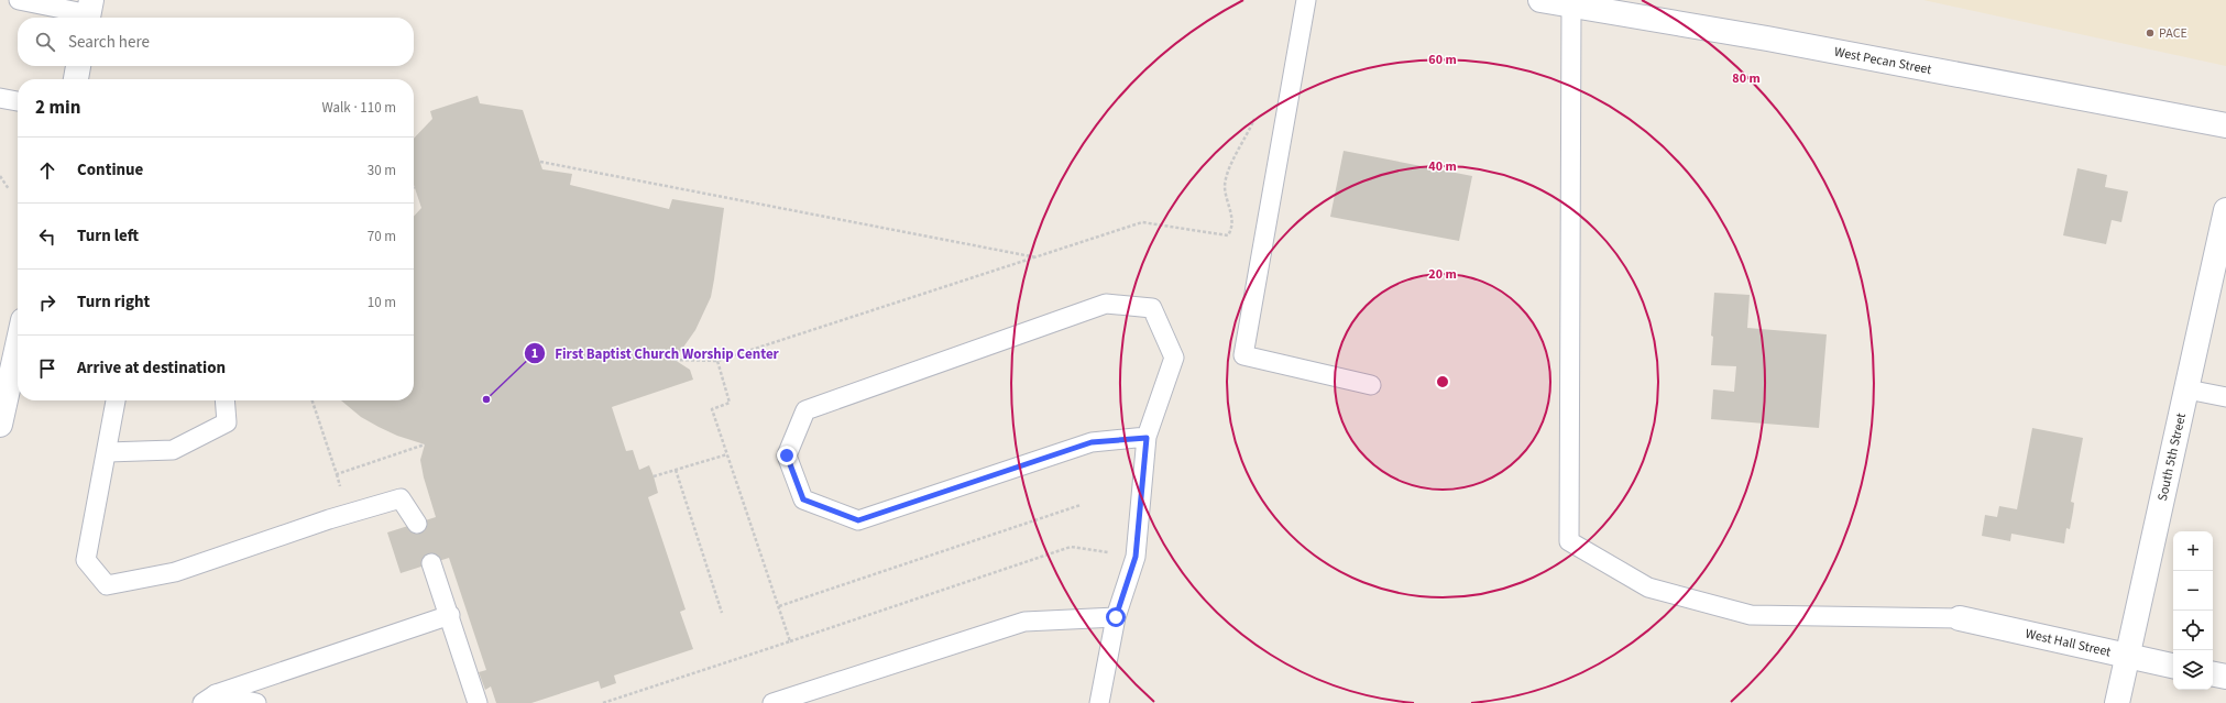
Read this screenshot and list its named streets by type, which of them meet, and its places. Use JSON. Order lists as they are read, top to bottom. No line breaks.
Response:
{"streets":{"street":["West Pecan Street","South 5th Street","West Hall Street"]},"crossings":[["South 5th Street","West Hall Street"]],"places":["PACE","First Baptist Church Worship Center"],"page":{"search":"Search here","heading":["2 min","Walk · 110 m"],"list":[["Continue","30 m"],["Turn left","70 m"],["Turn right","10 m"],"Arrive at destination"],"map_buttons":["+","−"]},"rings":["60 m","80 m","40 m","20 m"]}
